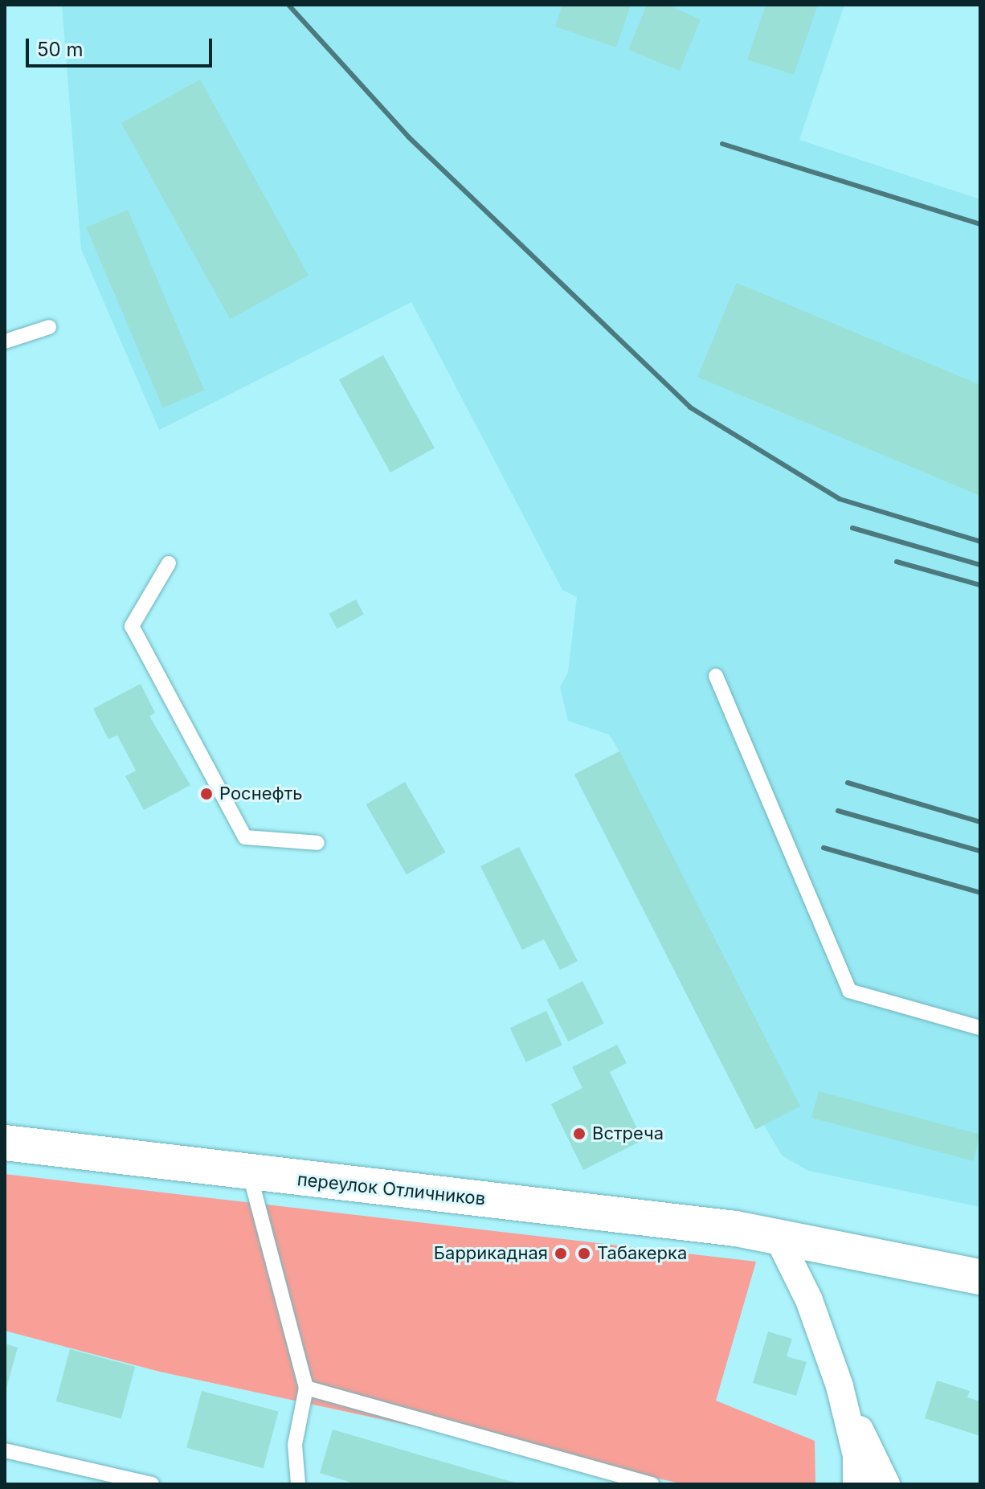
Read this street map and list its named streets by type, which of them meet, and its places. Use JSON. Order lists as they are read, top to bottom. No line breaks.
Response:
{"streets":{"main road":["переулок Отличников"]},"places":["Роснефть","Встреча","Баррикадная","Табакерка"],"scale_bar":"50 m"}
